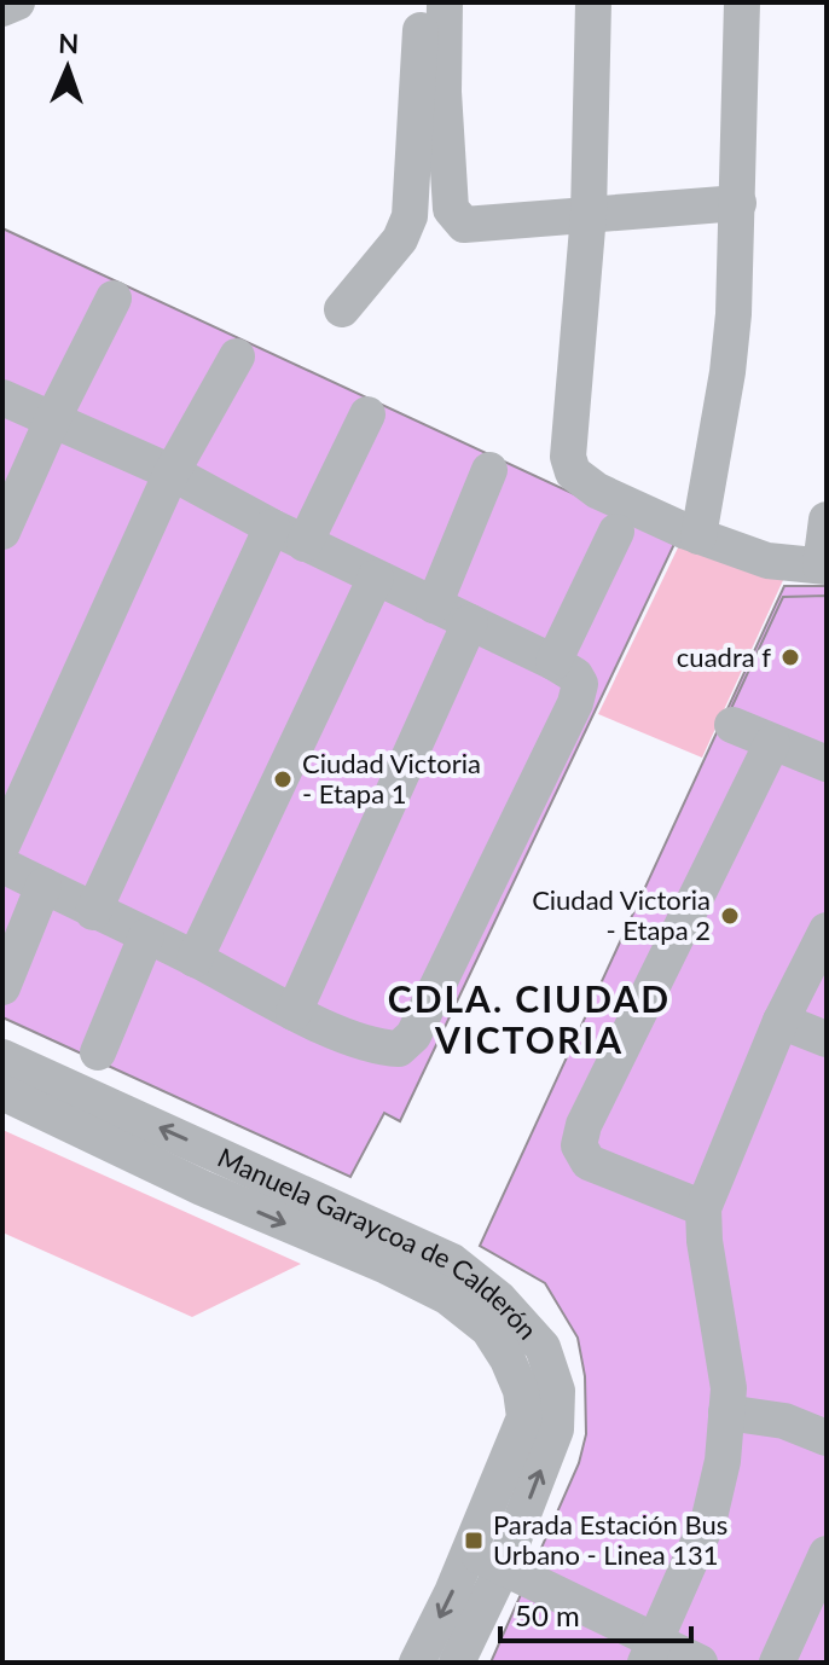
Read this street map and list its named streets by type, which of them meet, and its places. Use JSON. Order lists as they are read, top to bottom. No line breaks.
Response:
{"streets":{"street":["Manuela Garaycoa de Calderón"]},"districts":["CDLA. CIUDAD VICTORIA"],"places":{"other":["cuadra f","Ciudad Victoria - Etapa 1","Ciudad Victoria - Etapa 2"],"transit":["Parada Estación Bus Urbano - Linea 131"]},"scale_bar":"50 m","north":"top"}
